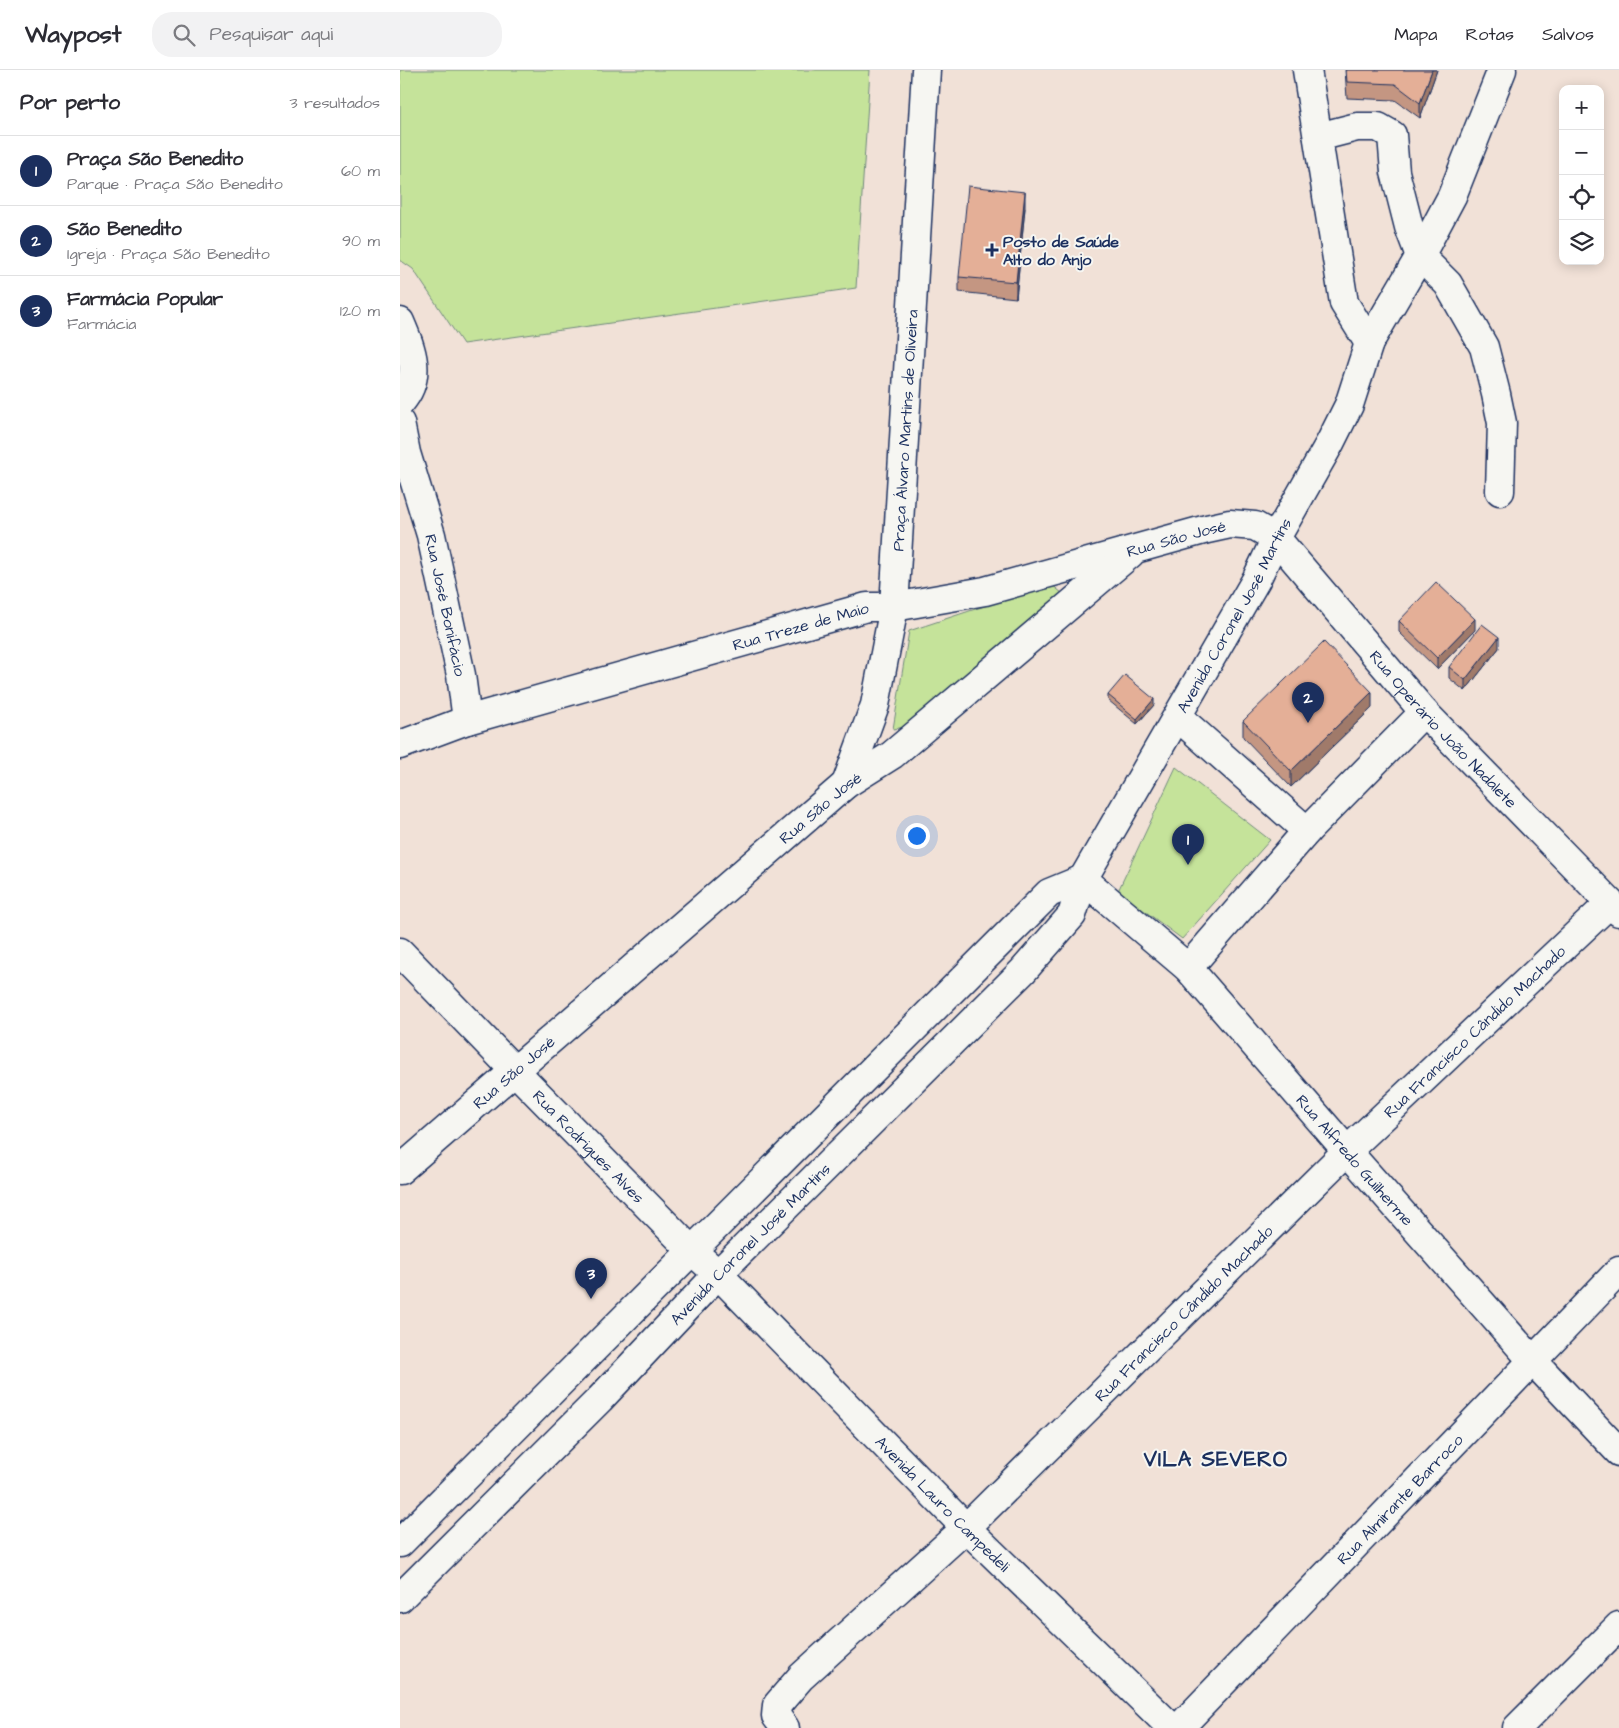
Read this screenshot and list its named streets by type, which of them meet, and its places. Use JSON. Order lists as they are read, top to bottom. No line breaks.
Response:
{"streets":{"street":["Praça Álvaro Martins de Oliveira","Rua São José","Rua José Bonifácio","Avenida Coronel José Martins","Rua Treze de Maio","Rua Operário João Nadalete","Rua Francisco Cândido Machado","Rua Rodrigues Alves","Rua Alfredo Guilherme","Rua Almirante Barroco","Avenida Lauro Campedeli"]},"crossings":[["Praça Álvaro Martins de Oliveira","Rua São José"],["Praça Álvaro Martins de Oliveira","Rua Treze de Maio"],["Rua São José","Avenida Coronel José Martins"],["Rua São José","Rua Treze de Maio"],["Rua São José","Rua Operário João Nadalete"],["Rua São José","Rua Rodrigues Alves"],["Rua José Bonifácio","Rua Treze de Maio"],["Avenida Coronel José Martins","Rua Operário João Nadalete"],["Avenida Coronel José Martins","Rua Rodrigues Alves"],["Avenida Coronel José Martins","Rua Alfredo Guilherme"],["Avenida Coronel José Martins","Avenida Lauro Campedeli"],["Rua Operário João Nadalete","Rua Francisco Cândido Machado"],["Rua Francisco Cândido Machado","Rua Alfredo Guilherme"],["Rua Francisco Cândido Machado","Avenida Lauro Campedeli"],["Rua Rodrigues Alves","Avenida Lauro Campedeli"],["Rua Alfredo Guilherme","Rua Almirante Barroco"]],"districts":["VILA SEVERO"],"places":{"health":["Posto de Saúde Alto do Anjo"]},"page":{"header":"Waypost","search":"Pesquisar aqui","nav":["Mapa","Rotas","Salvos"],"heading":["Por perto","3 resultados"],"map_buttons":["+","−"],"list":[{"mark":"1","name":"Praça São Benedito","note":"Parque · Praça São Benedito","value":"60 m"},{"mark":"2","name":"São Benedito","note":"Igreja · Praça São Benedito","value":"90 m"},{"mark":"3","name":"Farmácia Popular","note":"Farmácia","value":"120 m"}],"pins":["2","1","3"]}}
